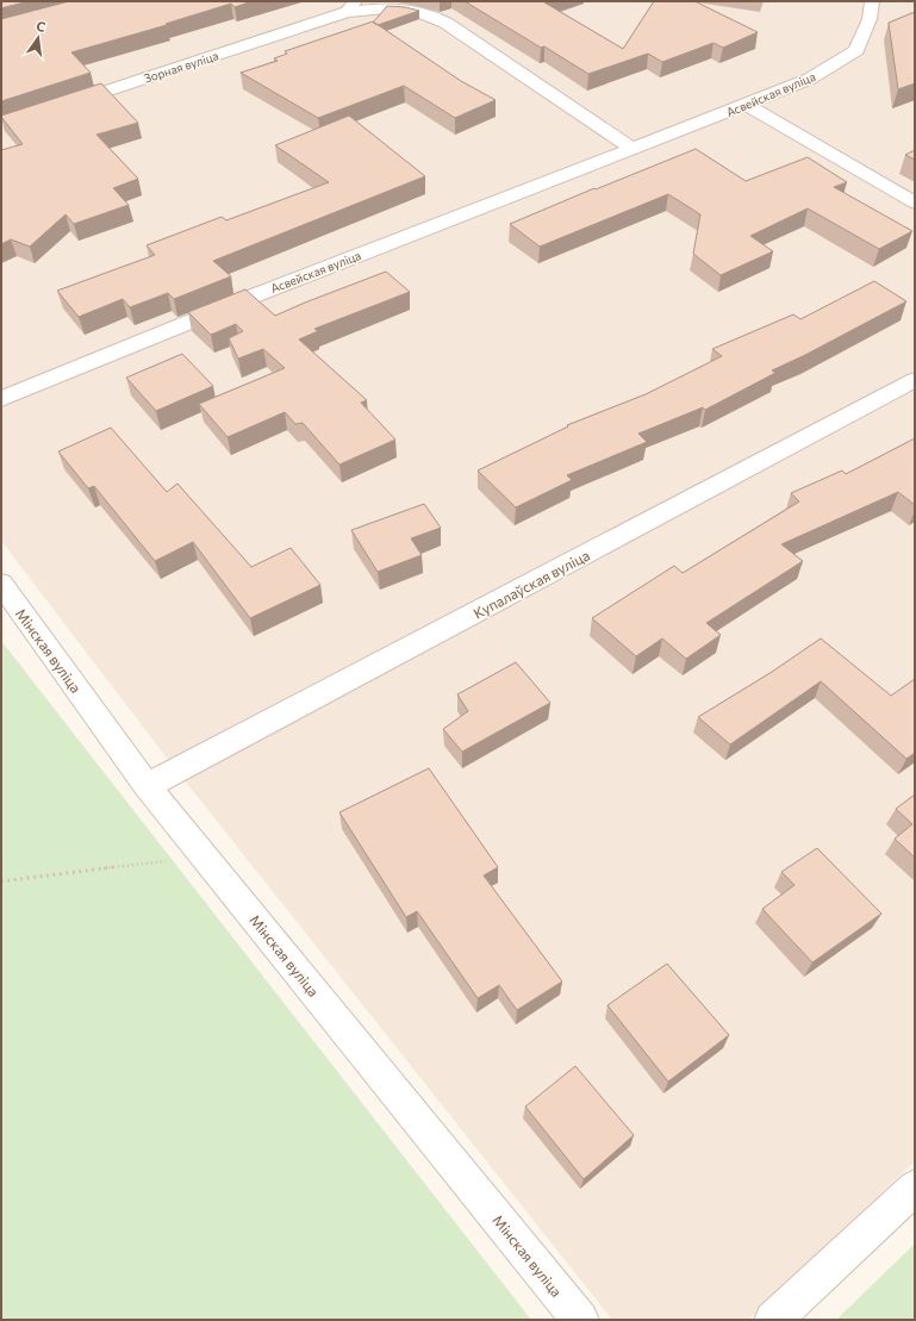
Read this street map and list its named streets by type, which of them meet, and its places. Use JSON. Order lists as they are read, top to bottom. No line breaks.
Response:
{"streets":{"street":["Зорная вуліца","Асвейская вуліца","Купалаўская вуліца","Мінская вуліца"]},"crossings":[["Купалаўская вуліца","Мінская вуліца"]],"north":"top"}
